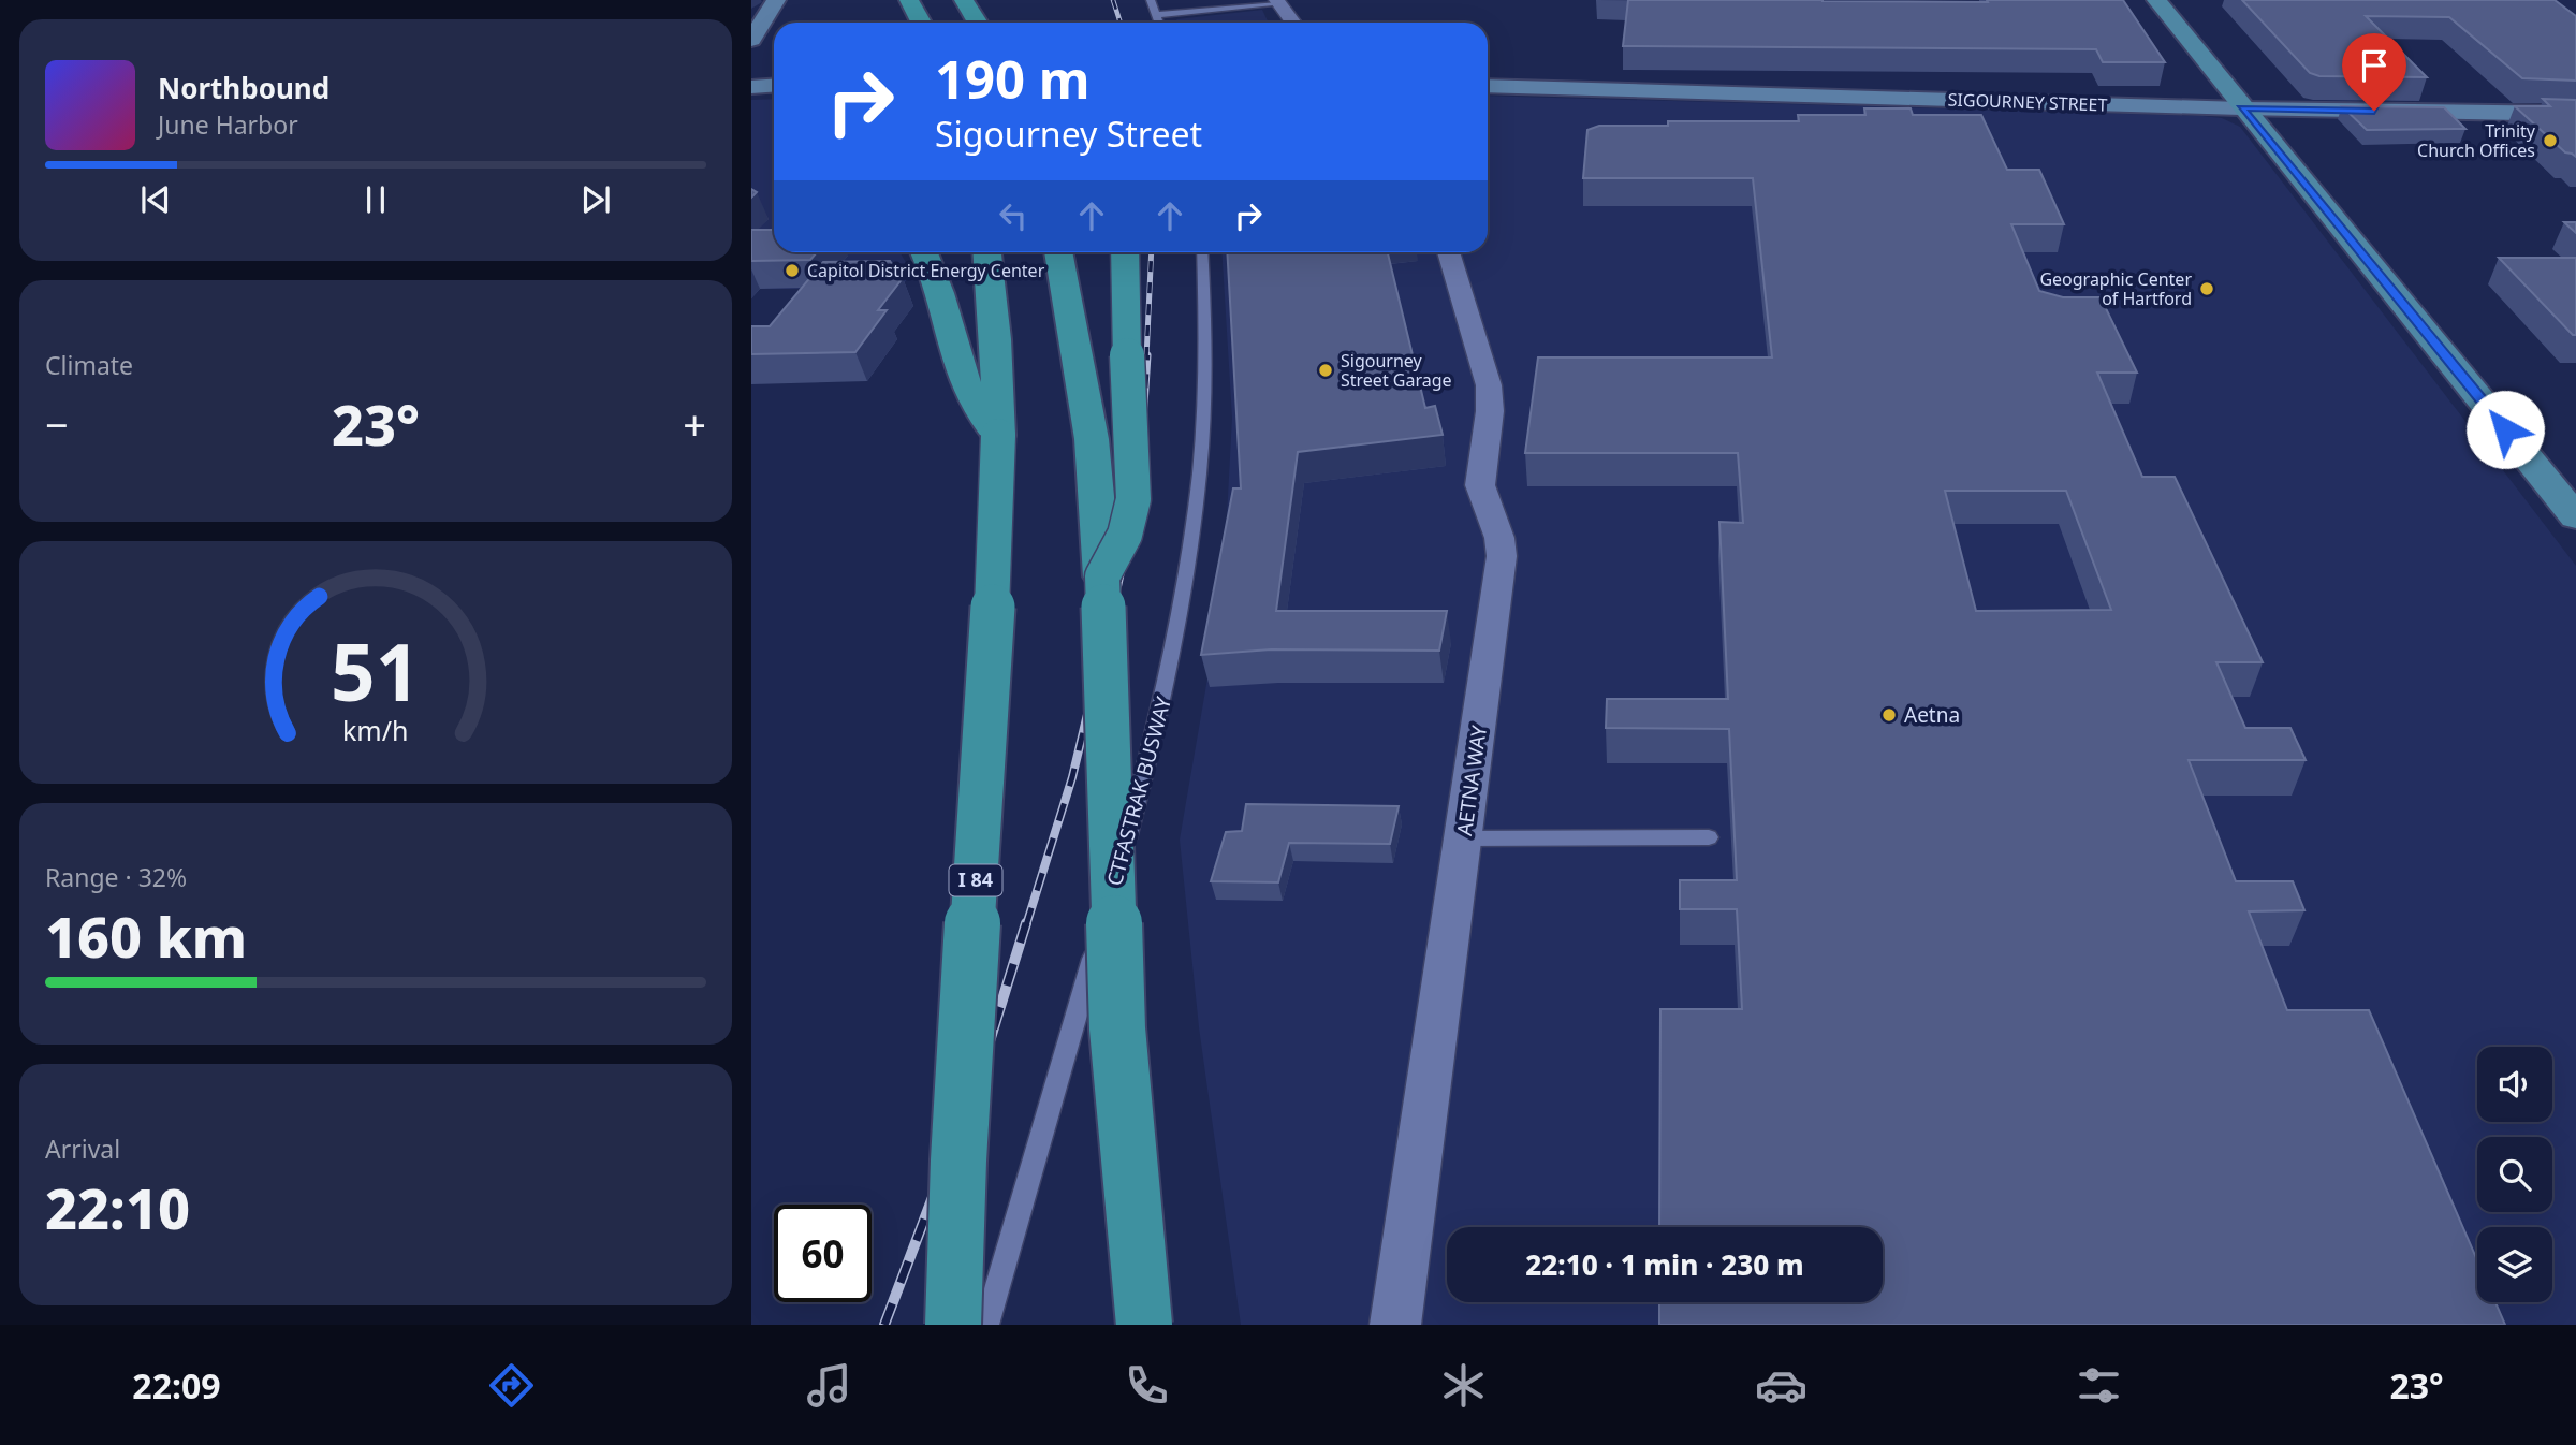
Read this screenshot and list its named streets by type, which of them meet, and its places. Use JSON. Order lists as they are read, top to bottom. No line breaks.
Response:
{"streets":{"highway":["I 84"],"main road":["SIGOURNEY STREET"],"street":["AETNA WAY"],"lane":["CTFASTRAK BUSWAY"]},"places":["Trinity Church Offices","Capitol District Energy Center","Geographic Center of Hartford","Sigourney Street Garage","Aetna"],"page":{"turn":["190 m","Sigourney Street"],"song":["Northbound","June Harbor"],"tile":["Climate",["Range · 32%","160 km"],["Arrival","22:10"]],"heat":["−","23°","+"],"limit":"60","trip":"22:10 · 1 min · 230 m","tabs":["22:09","23°"],"gauge":["51","km/h"]}}
